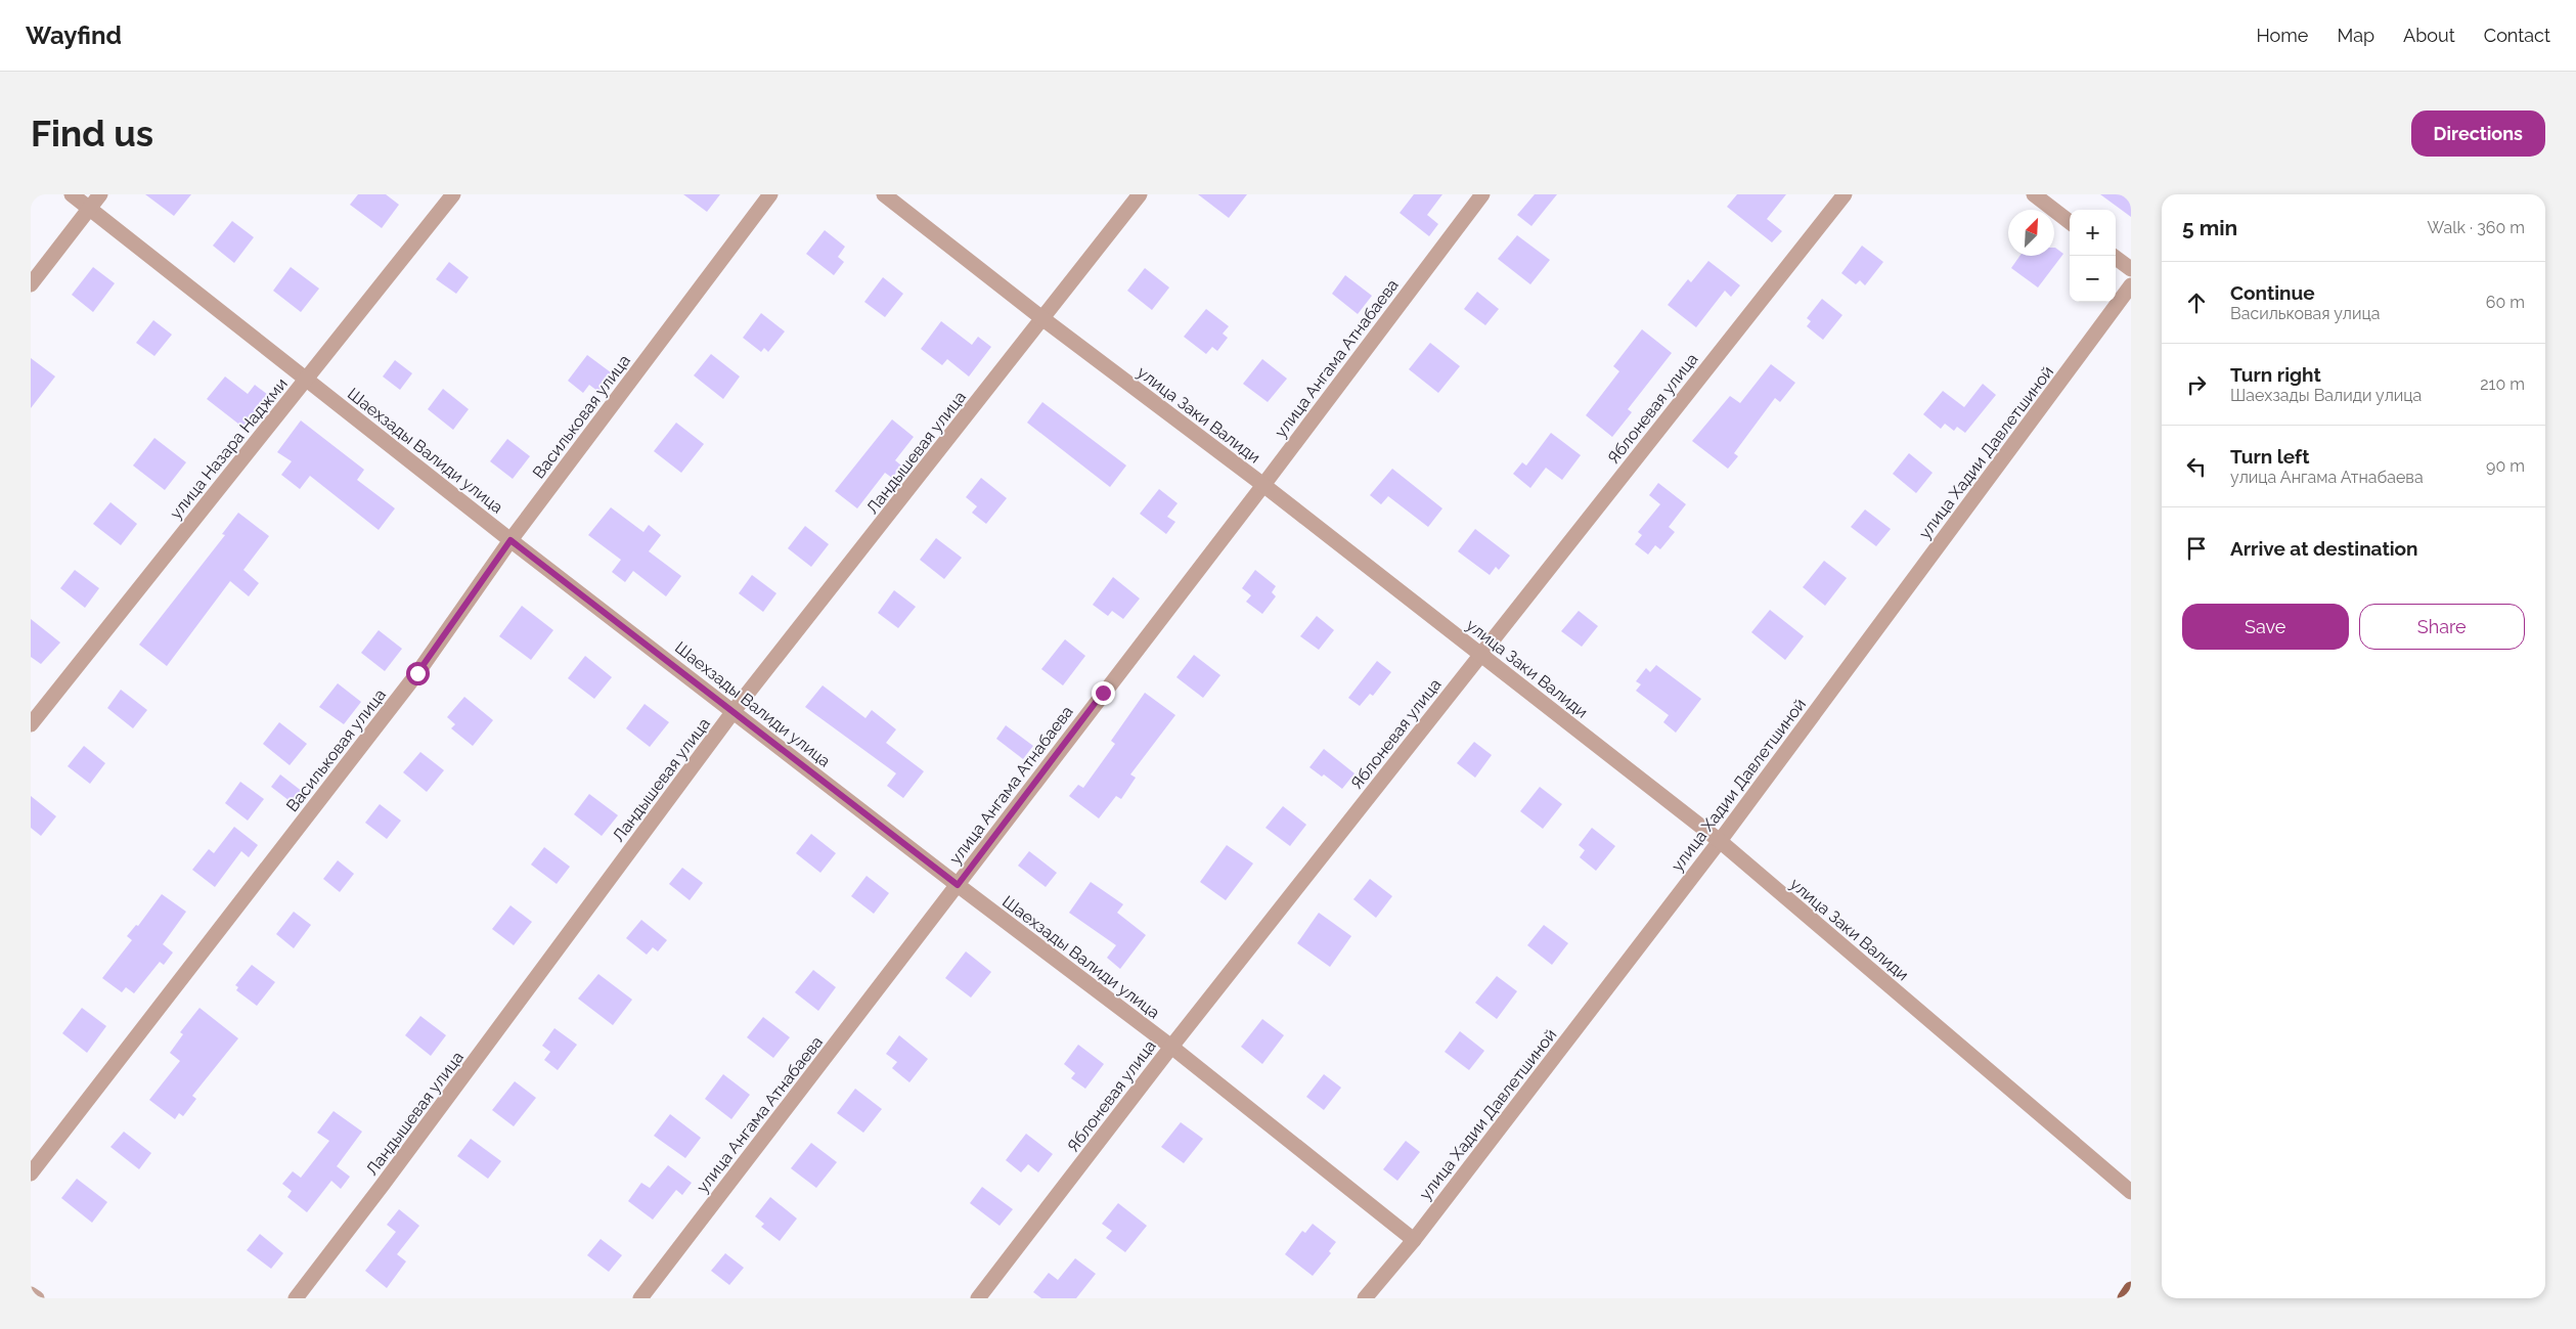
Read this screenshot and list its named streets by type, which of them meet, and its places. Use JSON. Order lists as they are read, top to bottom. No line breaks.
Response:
{"streets":{"street":["улица Ангама Атнабаева","Яблоневая улица","улица Заки Валиди","Васильковая улица","улица Назара Наджми","Шаехзады Валиди улица","Ландышевая улица","улица Хадии Давлетшиной"]},"crossings":[["улица Ангама Атнабаева","улица Заки Валиди"],["улица Ангама Атнабаева","Шаехзады Валиди улица"],["Яблоневая улица","улица Заки Валиди"],["Яблоневая улица","Шаехзады Валиди улица"],["улица Заки Валиди","Ландышевая улица"],["улица Заки Валиди","улица Хадии Давлетшиной"],["Васильковая улица","Шаехзады Валиди улица"],["улица Назара Наджми","Шаехзады Валиди улица"],["Шаехзады Валиди улица","Ландышевая улица"],["Шаехзады Валиди улица","улица Хадии Давлетшиной"]],"north":"top right","page":{"header":"Wayfind","nav":["Home","Map","About","Contact"],"buttons":["Directions",["Save","Share"]],"title":"Find us","heading":["5 min","Walk · 360 m"],"map_buttons":["+","−"],"list":[["Continue","Васильковая улица","60 m"],["Turn right","Шаехзады Валиди улица","210 m"],["Turn left","улица Ангама Атнабаева","90 m"],"Arrive at destination"]}}
